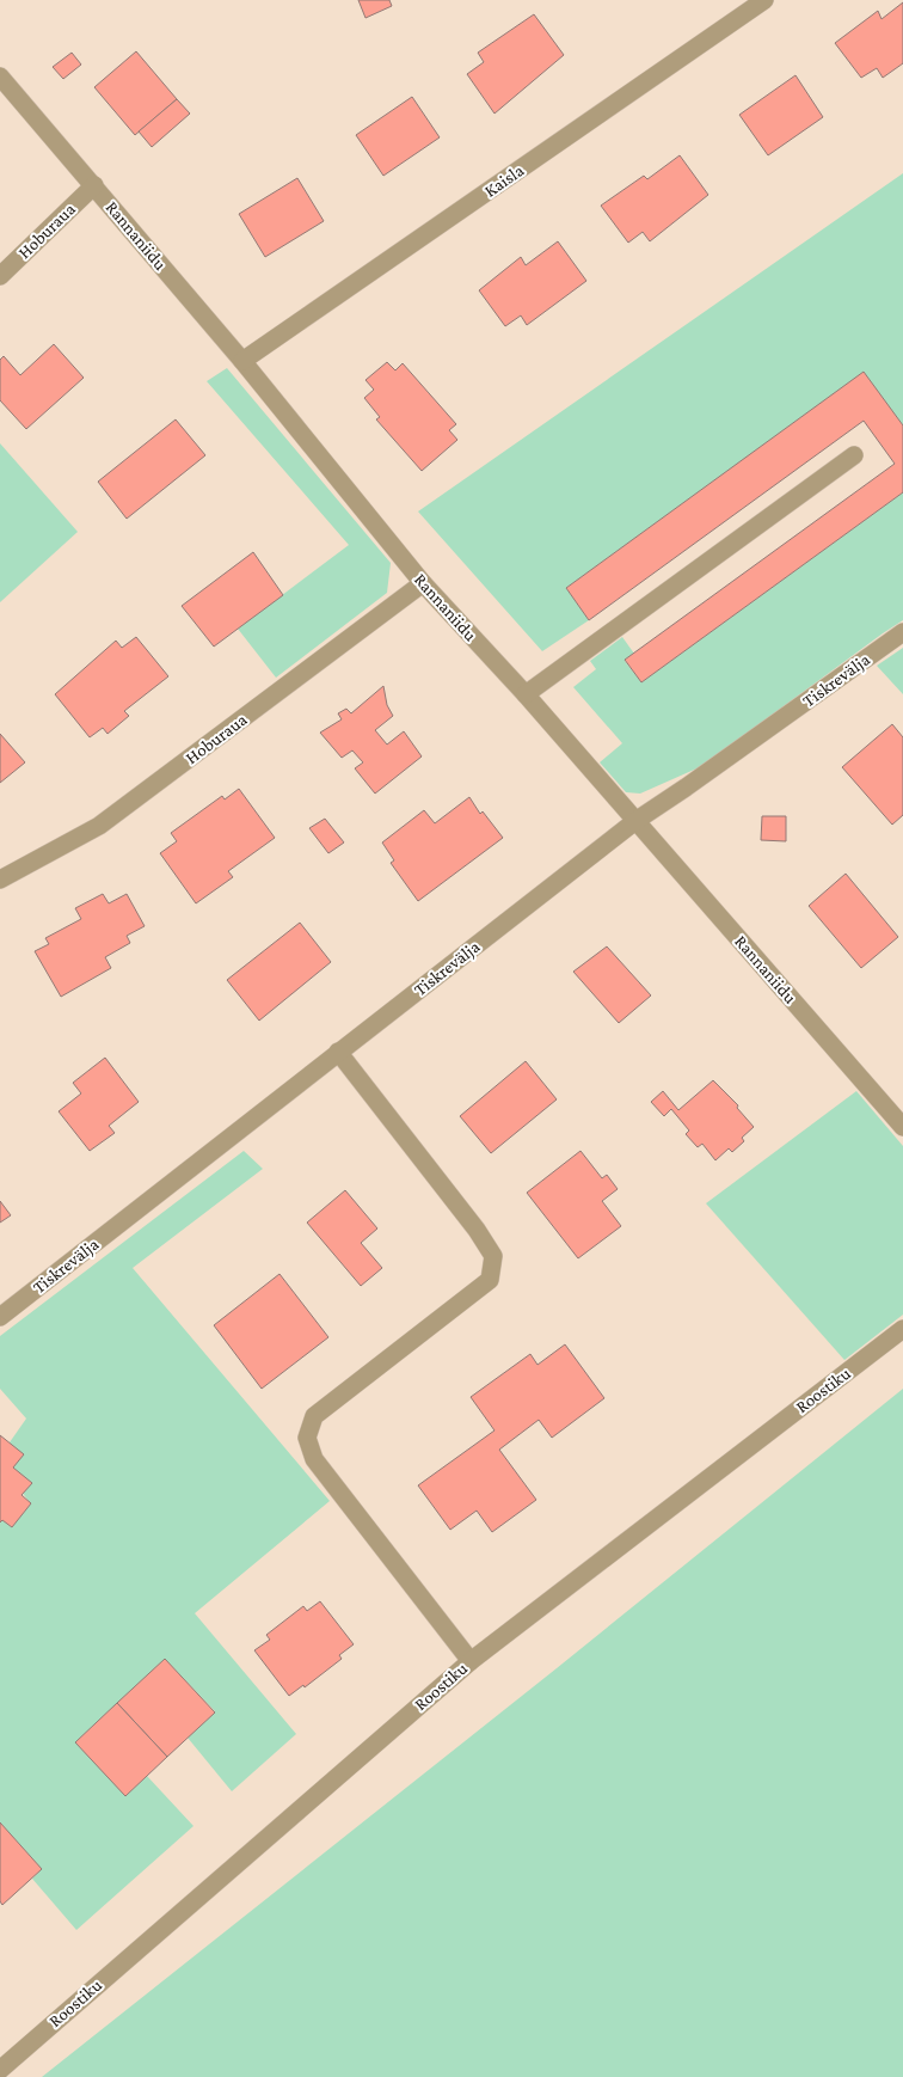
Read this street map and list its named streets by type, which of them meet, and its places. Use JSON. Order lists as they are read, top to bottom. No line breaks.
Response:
{"streets":{"street":["Kaisla","Hoburaua","Rannaniidu","Tiskrevälja","Roostiku"]},"crossings":[["Kaisla","Rannaniidu"],["Hoburaua","Rannaniidu"],["Rannaniidu","Tiskrevälja"]]}
